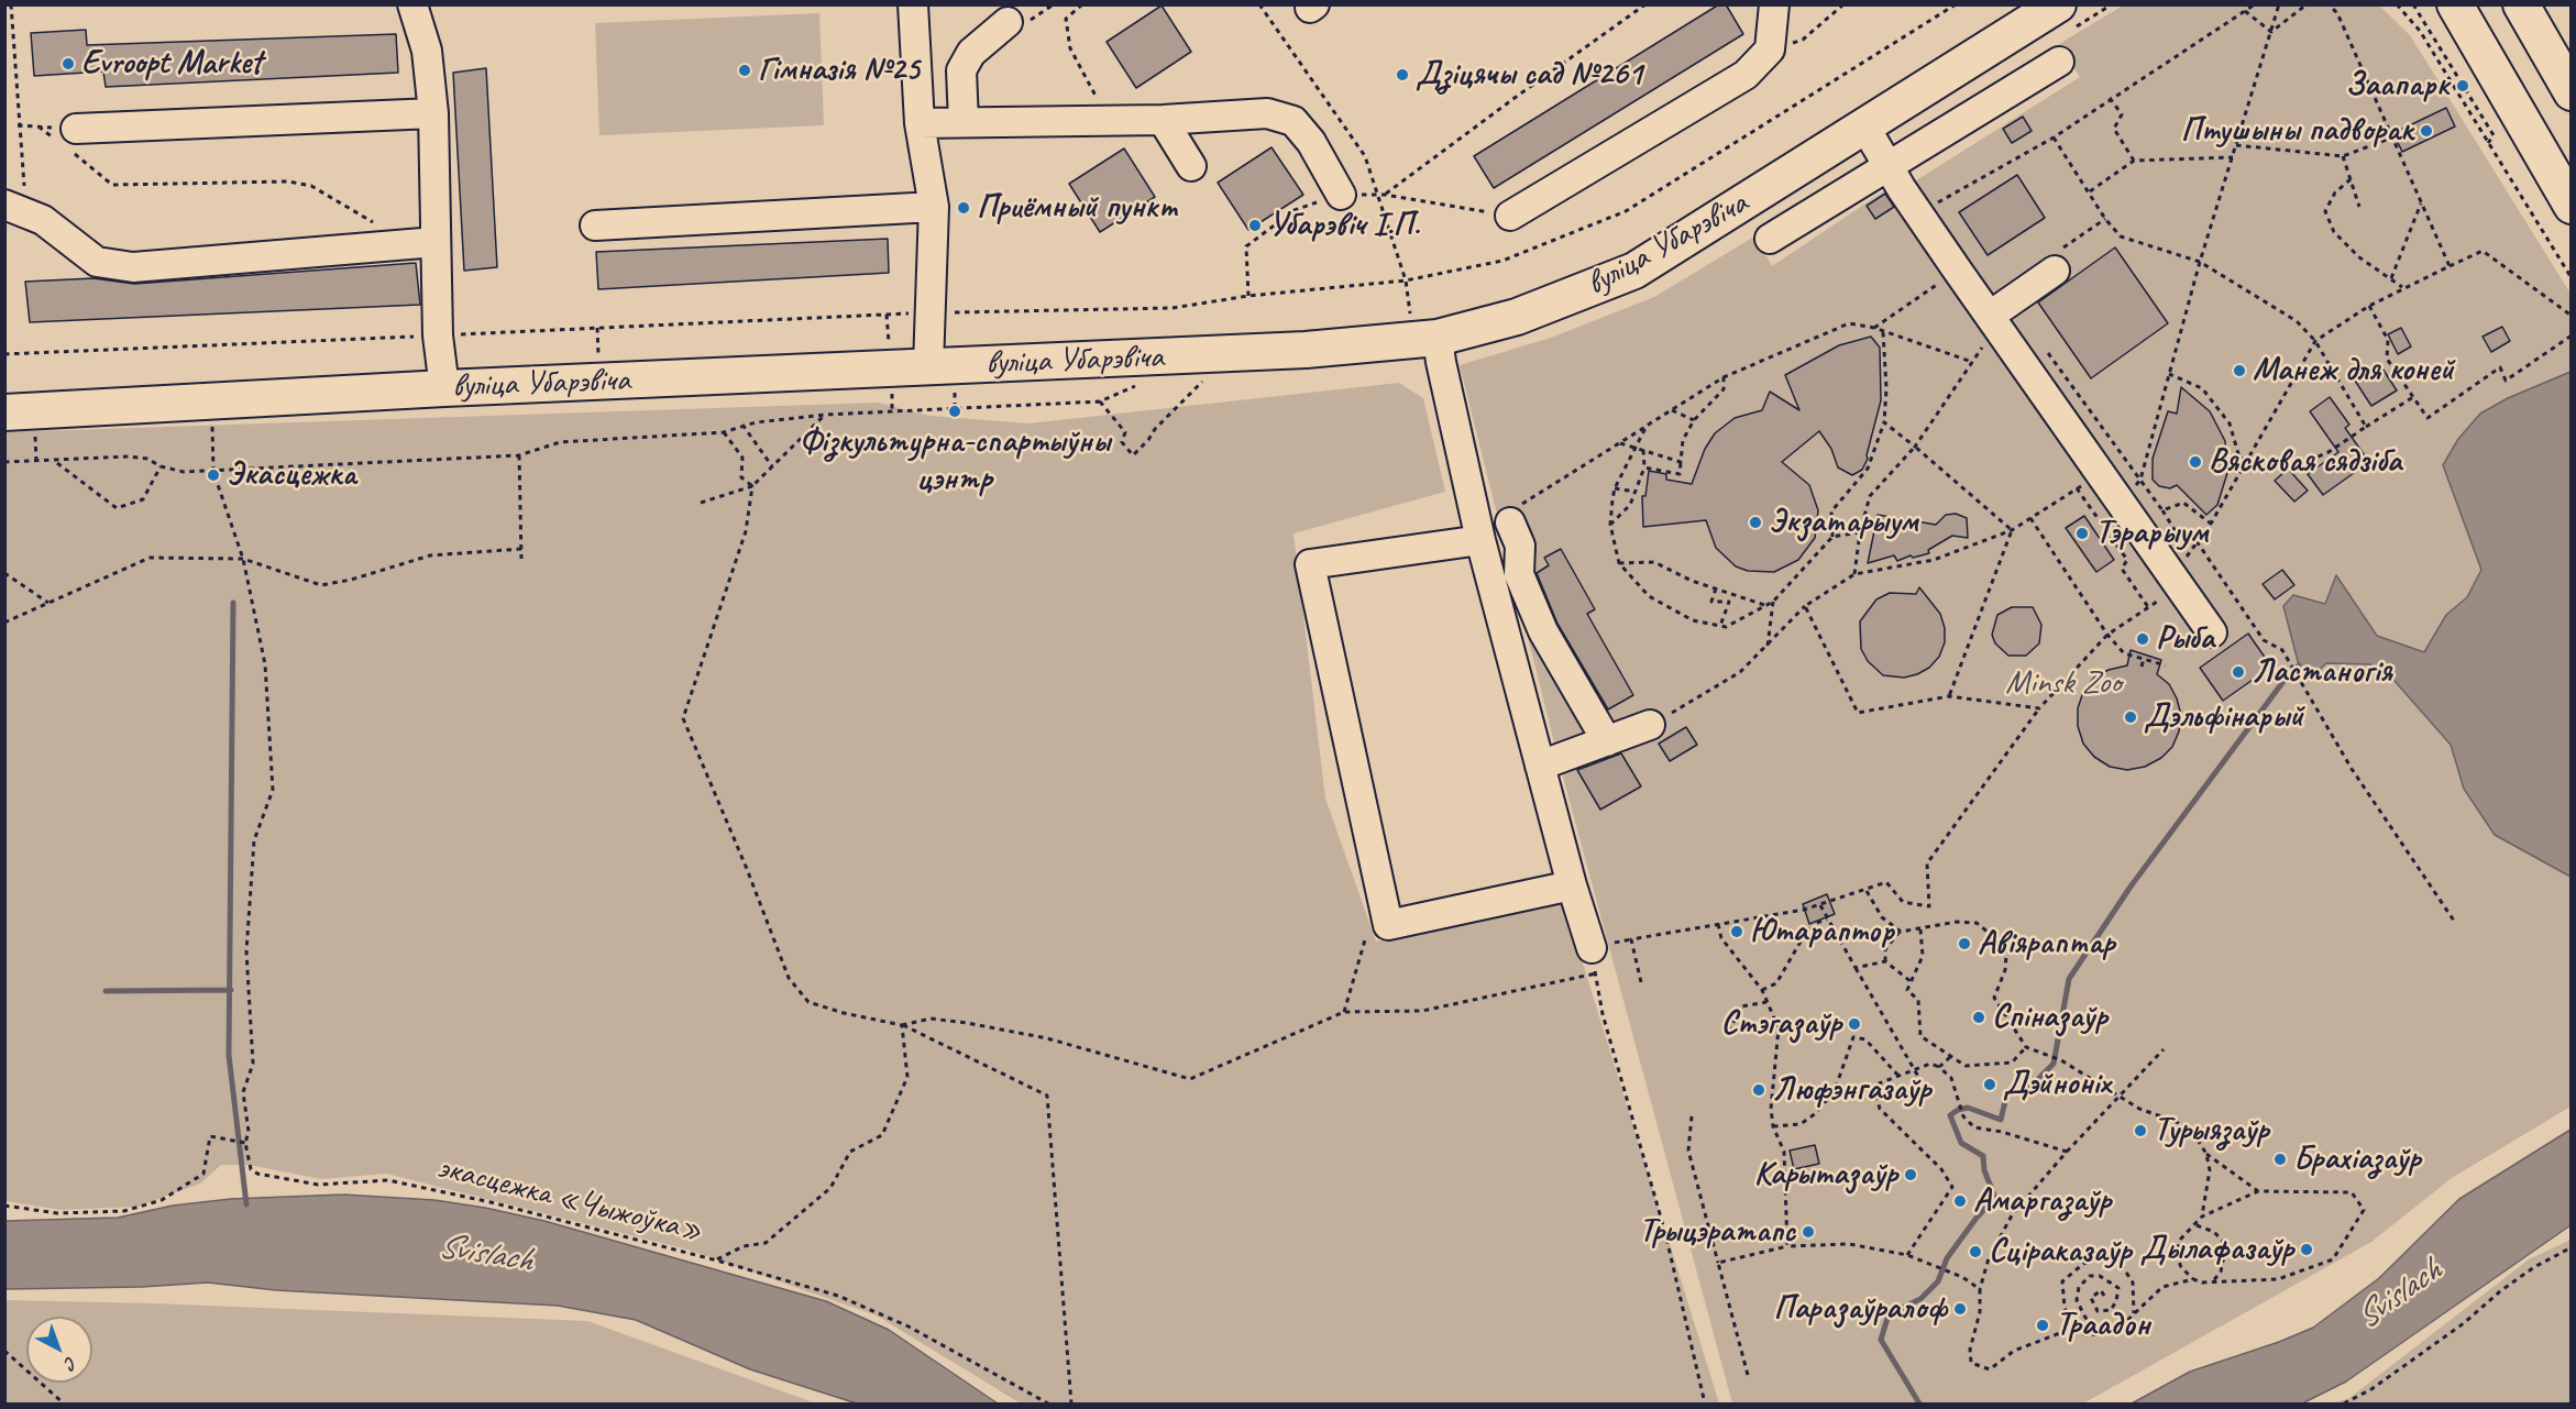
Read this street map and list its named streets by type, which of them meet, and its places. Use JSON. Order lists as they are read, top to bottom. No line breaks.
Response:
{"streets":{"main road":["вуліца Убарэвіча"],"path":["экасцежка «Чыжоўка»"]},"crossings":[["вуліца Убарэвіча","экасцежка «Чыжоўка»"]],"water":["Svislach"],"parks":["Minsk Zoo"],"places":["Evroopt Market","Гімназія №25","Дзіцячы сад №261","Заапарк","Птушыны падворак","Приёмный пункт","Убарэвіч І.П.","Манеж для коней","Фізкультурна-спартыўны цэнтр","Вясковая сядзіба","Экасцежка","Экзатарыум","Тэрарыум","Рыба","Ластаногія","Дэльфінарый","Ютараптор","Авіяраптар","Спіназаўр","Стэгазаўр","Дэйноніх","Люфэнгазаўр","Турыязаўр","Брахіазаўр","Карытазаўр","Амаргазаўр","Трыцэратапс","Дылафазаўр","Сціраказаўр","Паразаўралоф","Траадон"],"north":"bottom right"}
